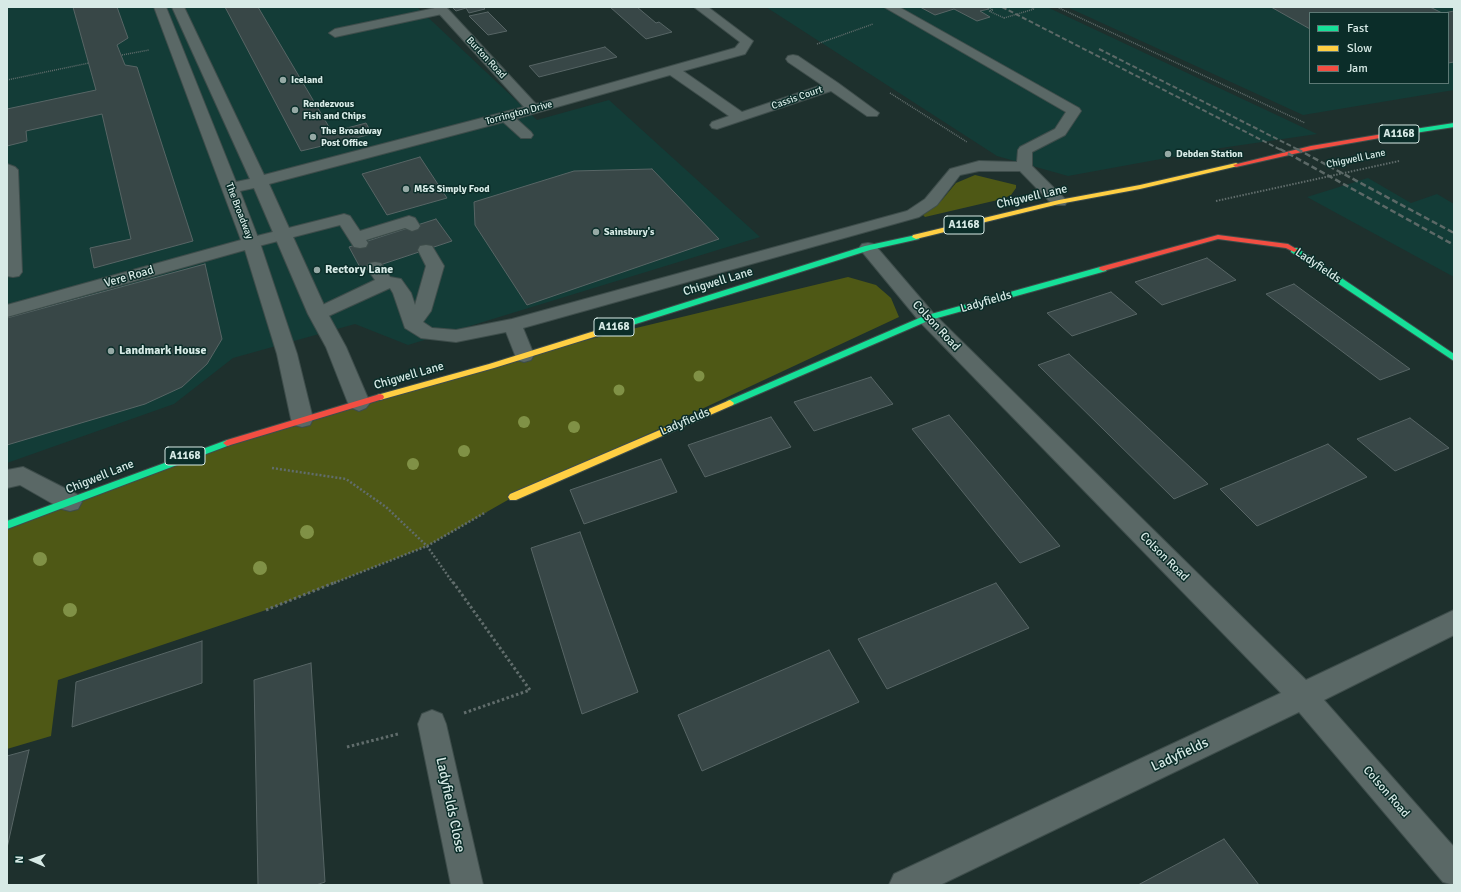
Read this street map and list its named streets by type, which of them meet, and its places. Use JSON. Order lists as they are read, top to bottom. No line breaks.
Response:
{"streets":{"main road":["A1168","Chigwell Lane","Ladyfields"],"street":["Burton Road","Cassis Court","Torrington Drive","The Broadway","Vere Road","Colson Road","Ladyfields Close"]},"crossings":[["Burton Road","Torrington Drive"],["Torrington Drive","The Broadway"],["Chigwell Lane","The Broadway"],["Chigwell Lane","Colson Road"],["The Broadway","Vere Road"],["Ladyfields","Colson Road"]],"places":["Iceland","Rendezvous Fish and Chips","The Broadway Post Office","Debden Station","M&S Simply Food","Sainsbury's","Rectory Lane","Landmark House"],"legend":["Fast","Slow","Jam"],"north":"left"}
